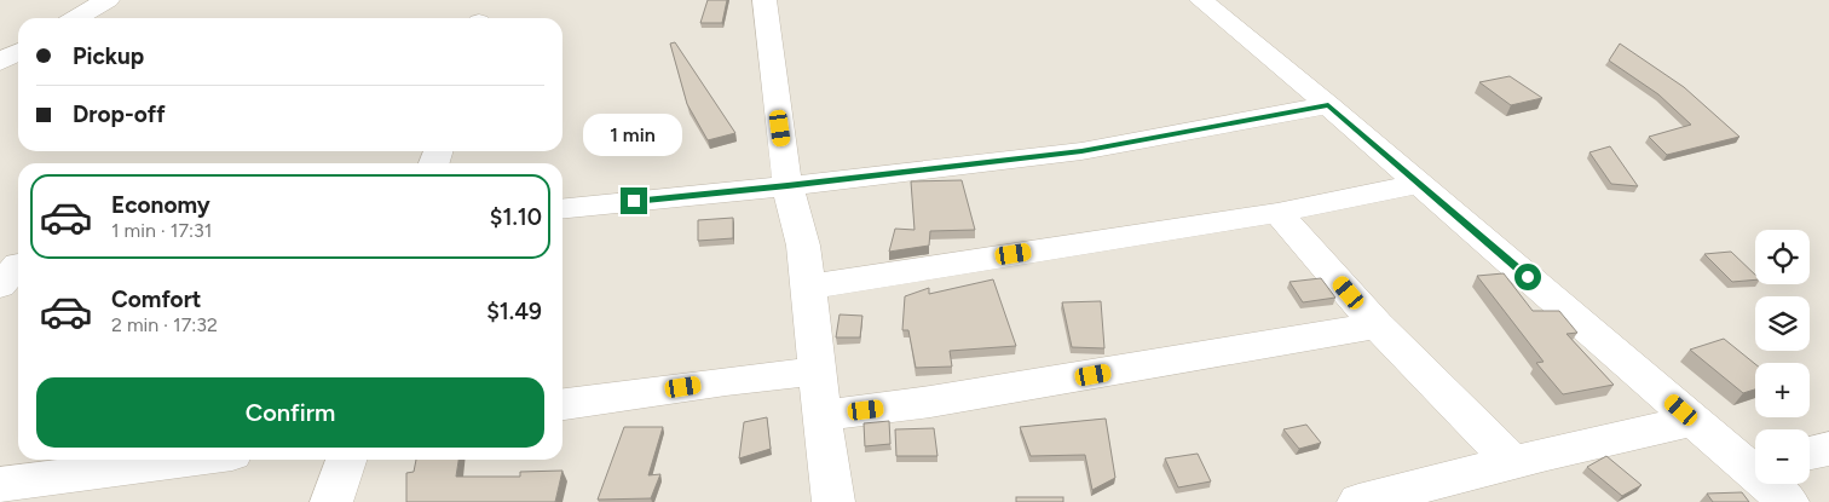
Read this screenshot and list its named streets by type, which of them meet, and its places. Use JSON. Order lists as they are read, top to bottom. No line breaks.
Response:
{"page":{"banner":["Pickup","Drop-off"],"bubble":"1 min","list":[{"name":"Economy","note":"1 min · 17:31","value":"$1.10"},{"name":"Comfort","note":"2 min · 17:32","value":"$1.49"}],"map_buttons":["+","−"],"buttons":"Confirm"}}
